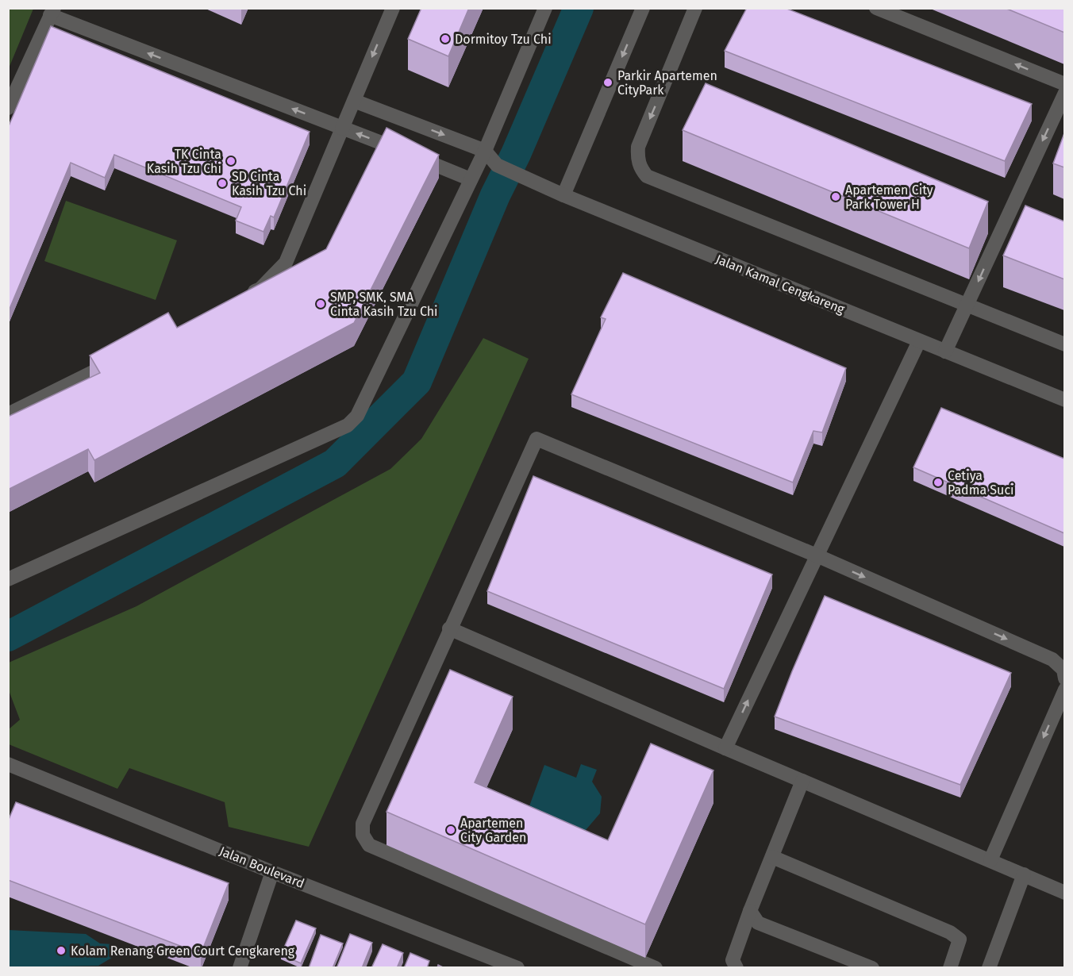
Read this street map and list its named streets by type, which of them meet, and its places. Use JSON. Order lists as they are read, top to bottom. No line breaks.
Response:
{"streets":{"street":["Jalan Kamal Cengkareng","Jalan Boulevard"]},"places":["Dormitoy Tzu Chi","Parkir Apartemen CityPark","TK Cinta Kasih Tzu Chi","SD Cinta Kasih Tzu Chi","Apartemen City Park Tower H","SMP, SMK, SMA Cinta Kasih Tzu Chi","Cetiya Padma Suci","Apartemen City Garden","Kolam Renang Green Court Cengkareng"]}
